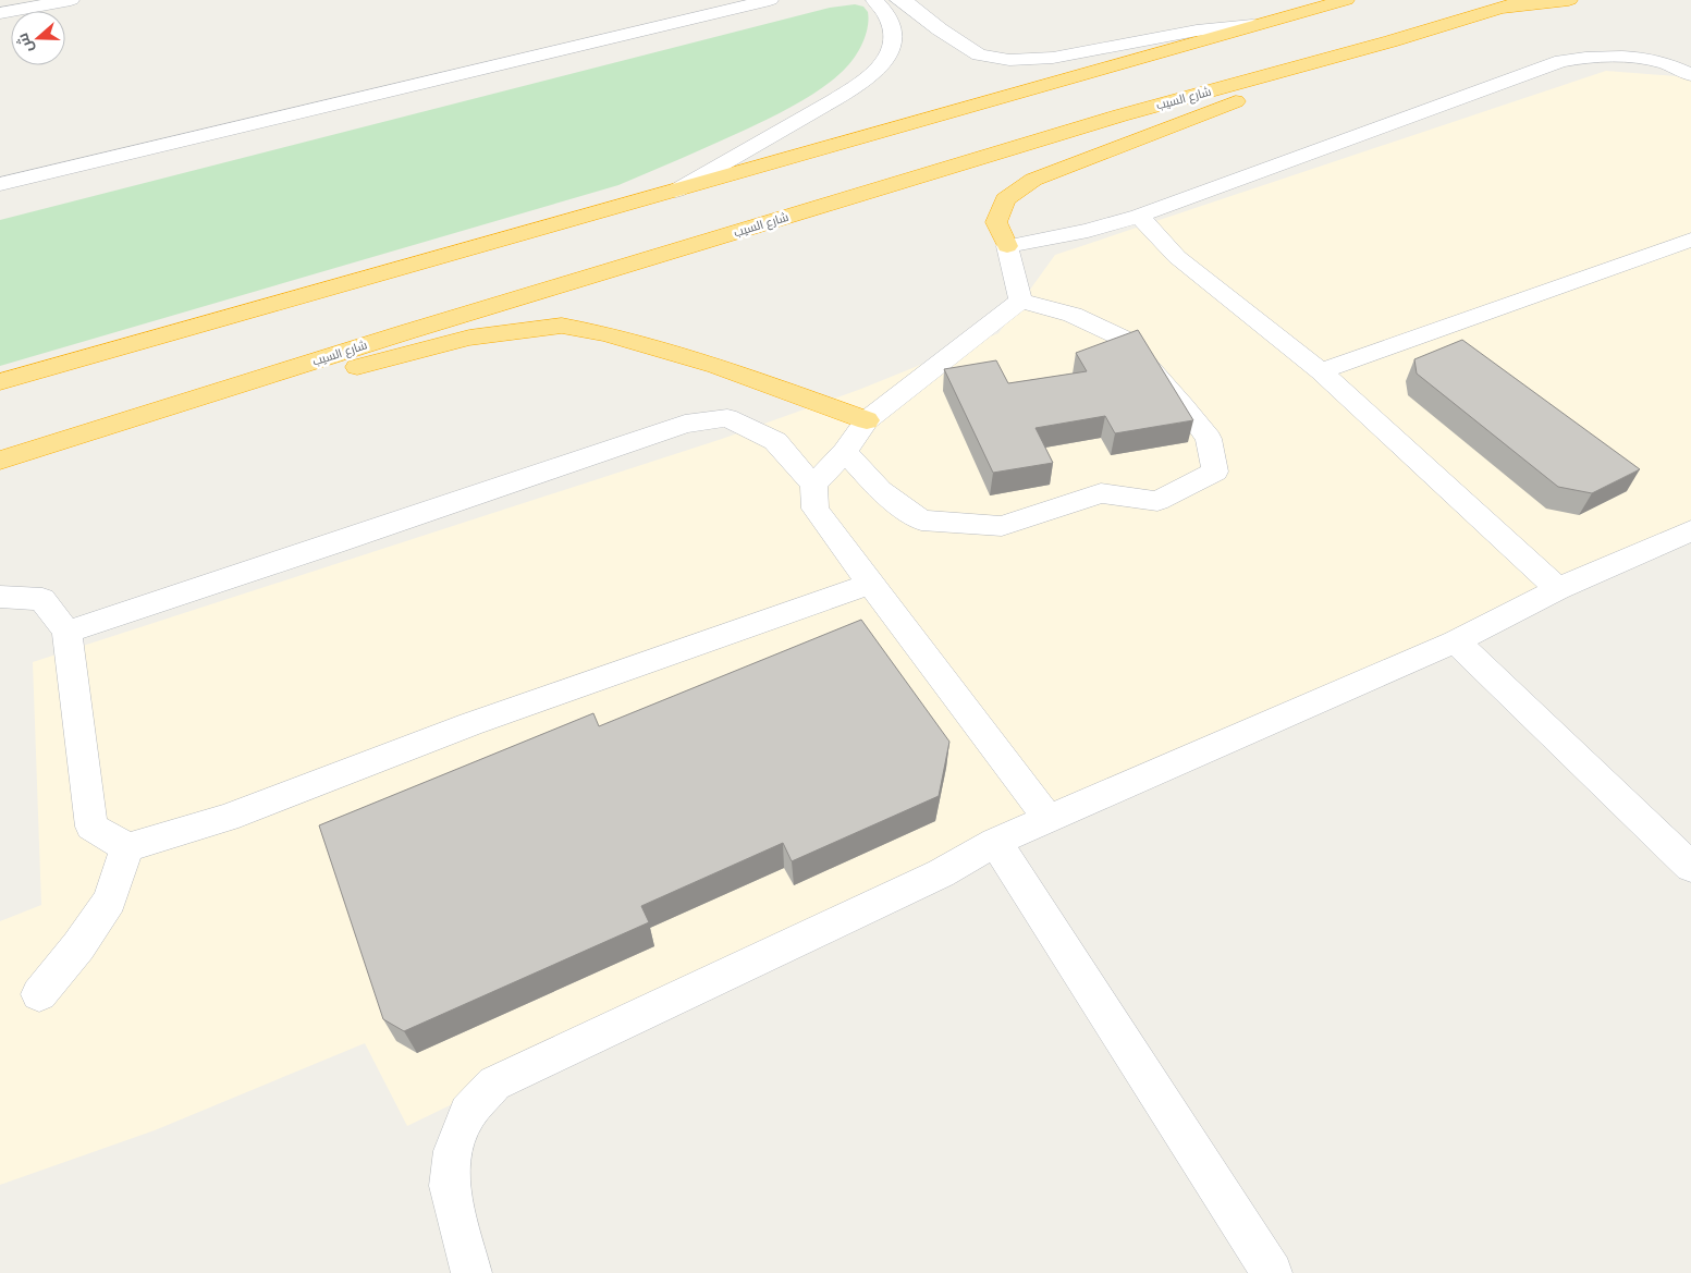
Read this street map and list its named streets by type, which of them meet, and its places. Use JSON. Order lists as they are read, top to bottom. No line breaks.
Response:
{"streets":{"highway":["شارع السيب"]},"north":"left"}
